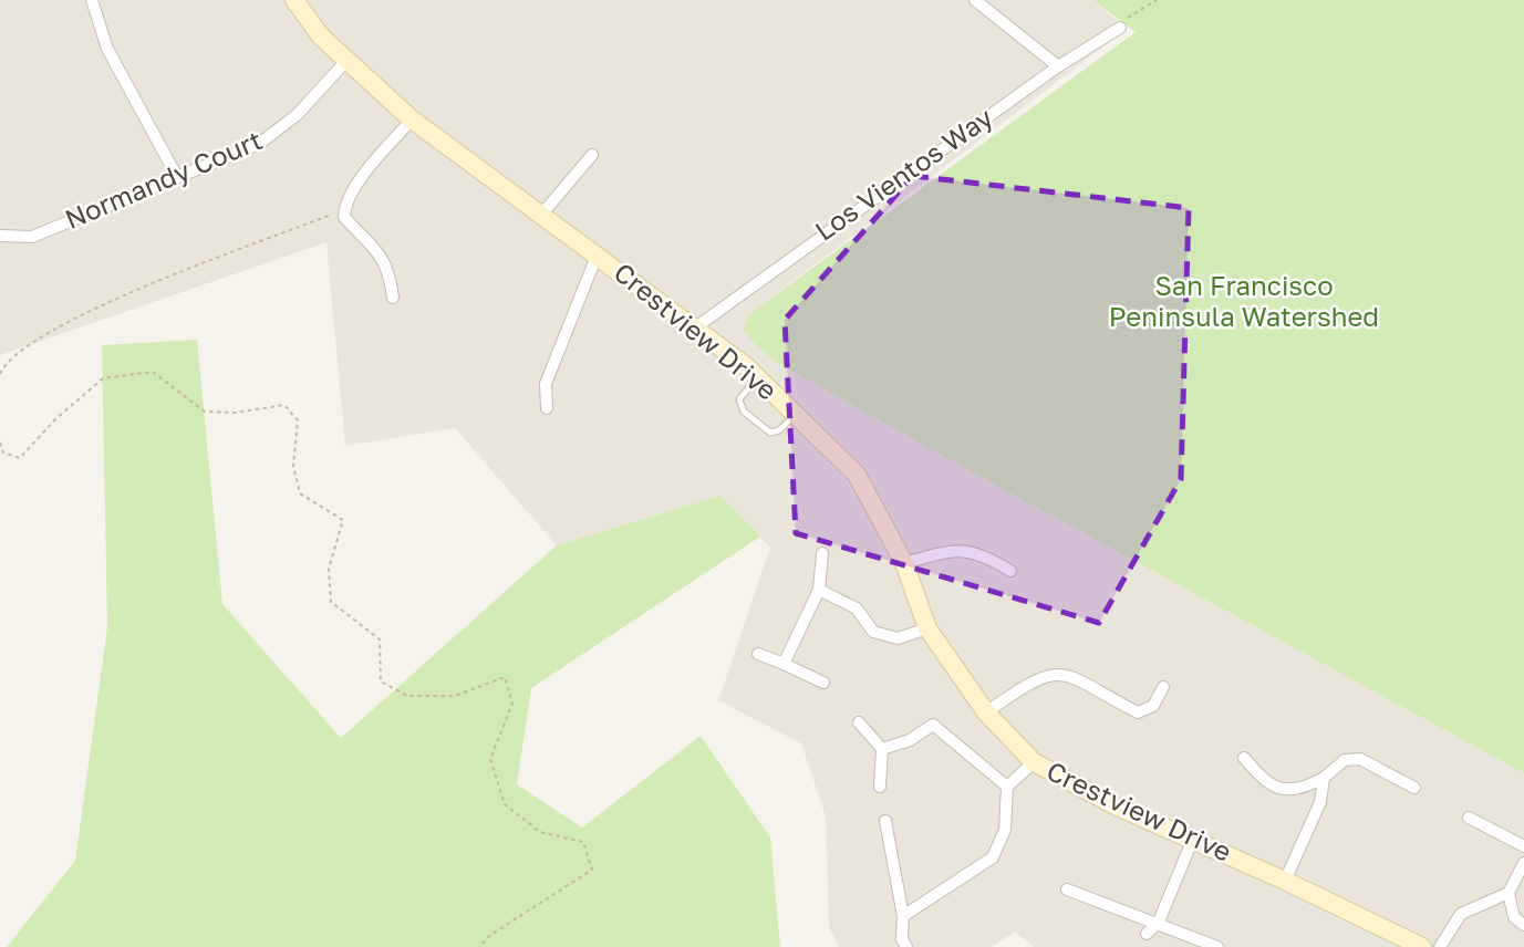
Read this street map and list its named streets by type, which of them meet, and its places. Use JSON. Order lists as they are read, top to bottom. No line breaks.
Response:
{"streets":{"street":["Los Vientos Way","Normandy Court","Crestview Drive"]},"crossings":[["Los Vientos Way","Crestview Drive"],["Normandy Court","Crestview Drive"]],"parks":["San Francisco Peninsula Watershed"]}
